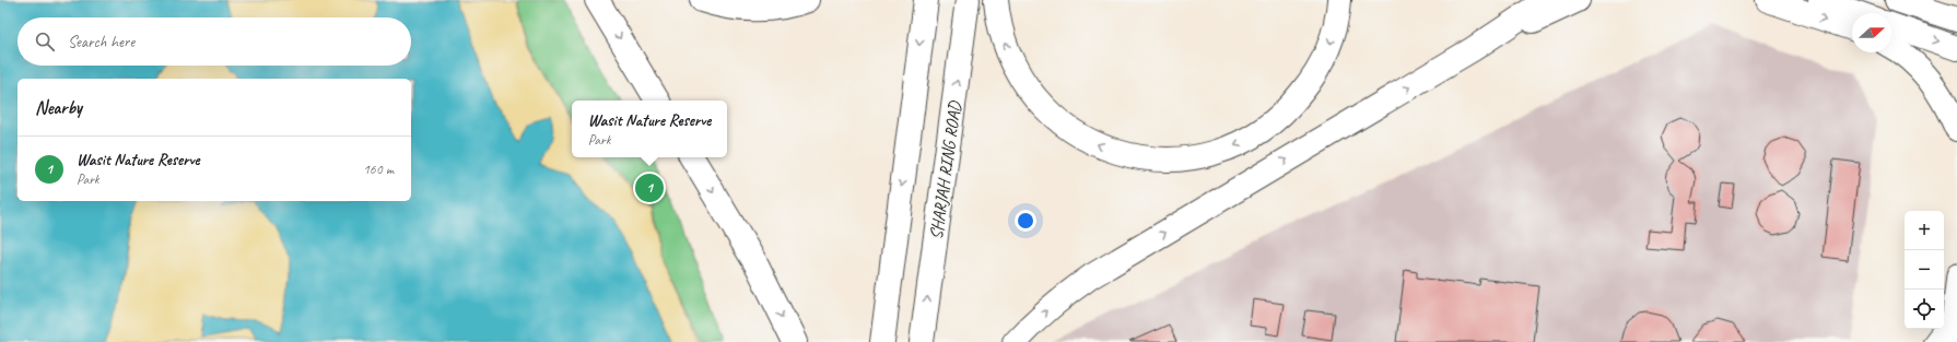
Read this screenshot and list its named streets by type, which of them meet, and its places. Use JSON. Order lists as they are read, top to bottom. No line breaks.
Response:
{"streets":{"main road":["SHARJAH RING ROAD"]},"north":"right","page":{"search":"Search here","heading":"Nearby","popup":["Wasit Nature Reserve","Park"],"list":[{"mark":"1","name":"Wasit Nature Reserve","note":"Park","value":"160 m"}],"pins":"1","map_buttons":["+","−"]}}
